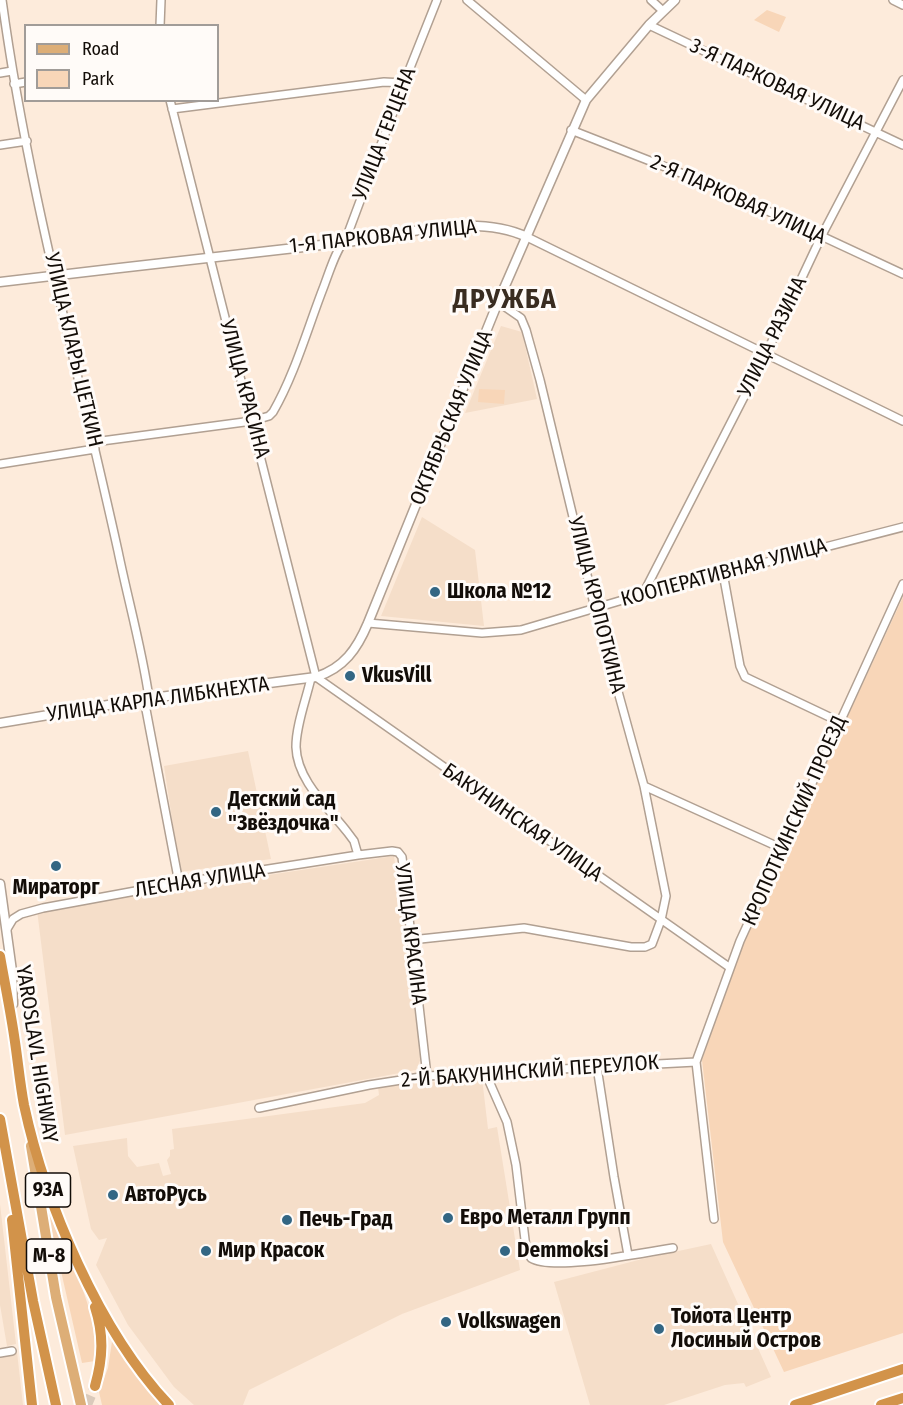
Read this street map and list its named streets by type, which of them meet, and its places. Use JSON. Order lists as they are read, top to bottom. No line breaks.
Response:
{"streets":{"highway":["YAROSLAVL HIGHWAY","93A","М-8"],"street":["3-Я ПАРКОВАЯ УЛИЦА","УЛИЦА ГЕРЦЕНА","2-Я ПАРКОВАЯ УЛИЦА","1-Я ПАРКОВАЯ УЛИЦА","УЛИЦА РАЗИНА","УЛИЦА КЛАРЫ ЦЕТКИН","УЛИЦА КРАСИНА","ОКТЯБРЬСКАЯ УЛИЦА","КООПЕРАТИВНАЯ УЛИЦА","УЛИЦА КРОПОТКИНА","УЛИЦА КАРЛА ЛИБКНЕХТА","КРОПОТКИНСКИЙ ПРОЕЗД","БАКУНИНСКАЯ УЛИЦА","ЛЕСНАЯ УЛИЦА","2-Й БАКУНИНСКИЙ ПЕРЕУЛОК"]},"crossings":[["3-Я ПАРКОВАЯ УЛИЦА","УЛИЦА РАЗИНА"],["3-Я ПАРКОВАЯ УЛИЦА","ОКТЯБРЬСКАЯ УЛИЦА"],["УЛИЦА ГЕРЦЕНА","1-Я ПАРКОВАЯ УЛИЦА"],["УЛИЦА ГЕРЦЕНА","УЛИЦА КРАСИНА"],["2-Я ПАРКОВАЯ УЛИЦА","УЛИЦА РАЗИНА"],["2-Я ПАРКОВАЯ УЛИЦА","ОКТЯБРЬСКАЯ УЛИЦА"],["1-Я ПАРКОВАЯ УЛИЦА","УЛИЦА РАЗИНА"],["1-Я ПАРКОВАЯ УЛИЦА","УЛИЦА КЛАРЫ ЦЕТКИН"],["1-Я ПАРКОВАЯ УЛИЦА","УЛИЦА КРАСИНА"],["1-Я ПАРКОВАЯ УЛИЦА","ОКТЯБРЬСКАЯ УЛИЦА"],["УЛИЦА РАЗИНА","КООПЕРАТИВНАЯ УЛИЦА"],["УЛИЦА КЛАРЫ ЦЕТКИН","УЛИЦА КАРЛА ЛИБКНЕХТА"],["УЛИЦА КЛАРЫ ЦЕТКИН","ЛЕСНАЯ УЛИЦА"],["УЛИЦА КРАСИНА","ОКТЯБРЬСКАЯ УЛИЦА"],["УЛИЦА КРАСИНА","УЛИЦА КРОПОТКИНА"],["УЛИЦА КРАСИНА","УЛИЦА КАРЛА ЛИБКНЕХТА"],["УЛИЦА КРАСИНА","БАКУНИНСКАЯ УЛИЦА"],["УЛИЦА КРАСИНА","ЛЕСНАЯ УЛИЦА"],["УЛИЦА КРАСИНА","2-Й БАКУНИНСКИЙ ПЕРЕУЛОК"],["ОКТЯБРЬСКАЯ УЛИЦА","КООПЕРАТИВНАЯ УЛИЦА"],["ОКТЯБРЬСКАЯ УЛИЦА","УЛИЦА КРОПОТКИНА"],["ОКТЯБРЬСКАЯ УЛИЦА","УЛИЦА КАРЛА ЛИБКНЕХТА"],["ОКТЯБРЬСКАЯ УЛИЦА","БАКУНИНСКАЯ УЛИЦА"],["КООПЕРАТИВНАЯ УЛИЦА","УЛИЦА КРОПОТКИНА"],["УЛИЦА КРОПОТКИНА","БАКУНИНСКАЯ УЛИЦА"],["УЛИЦА КАРЛА ЛИБКНЕХТА","БАКУНИНСКАЯ УЛИЦА"],["КРОПОТКИНСКИЙ ПРОЕЗД","БАКУНИНСКАЯ УЛИЦА"],["КРОПОТКИНСКИЙ ПРОЕЗД","2-Й БАКУНИНСКИЙ ПЕРЕУЛОК"],["YAROSLAVL HIGHWAY","93A"]],"districts":["ДРУЖБА"],"places":["Школа №12","VkusVill","Детский сад \"Звёздочка\"","Мираторг","АвтоРусь","Евро Металл Групп","Печь-Град","Мир Красок","Demmoksi","Volkswagen","Тойота Центр Лосиный Остров"],"legend":["Road","Park"]}
